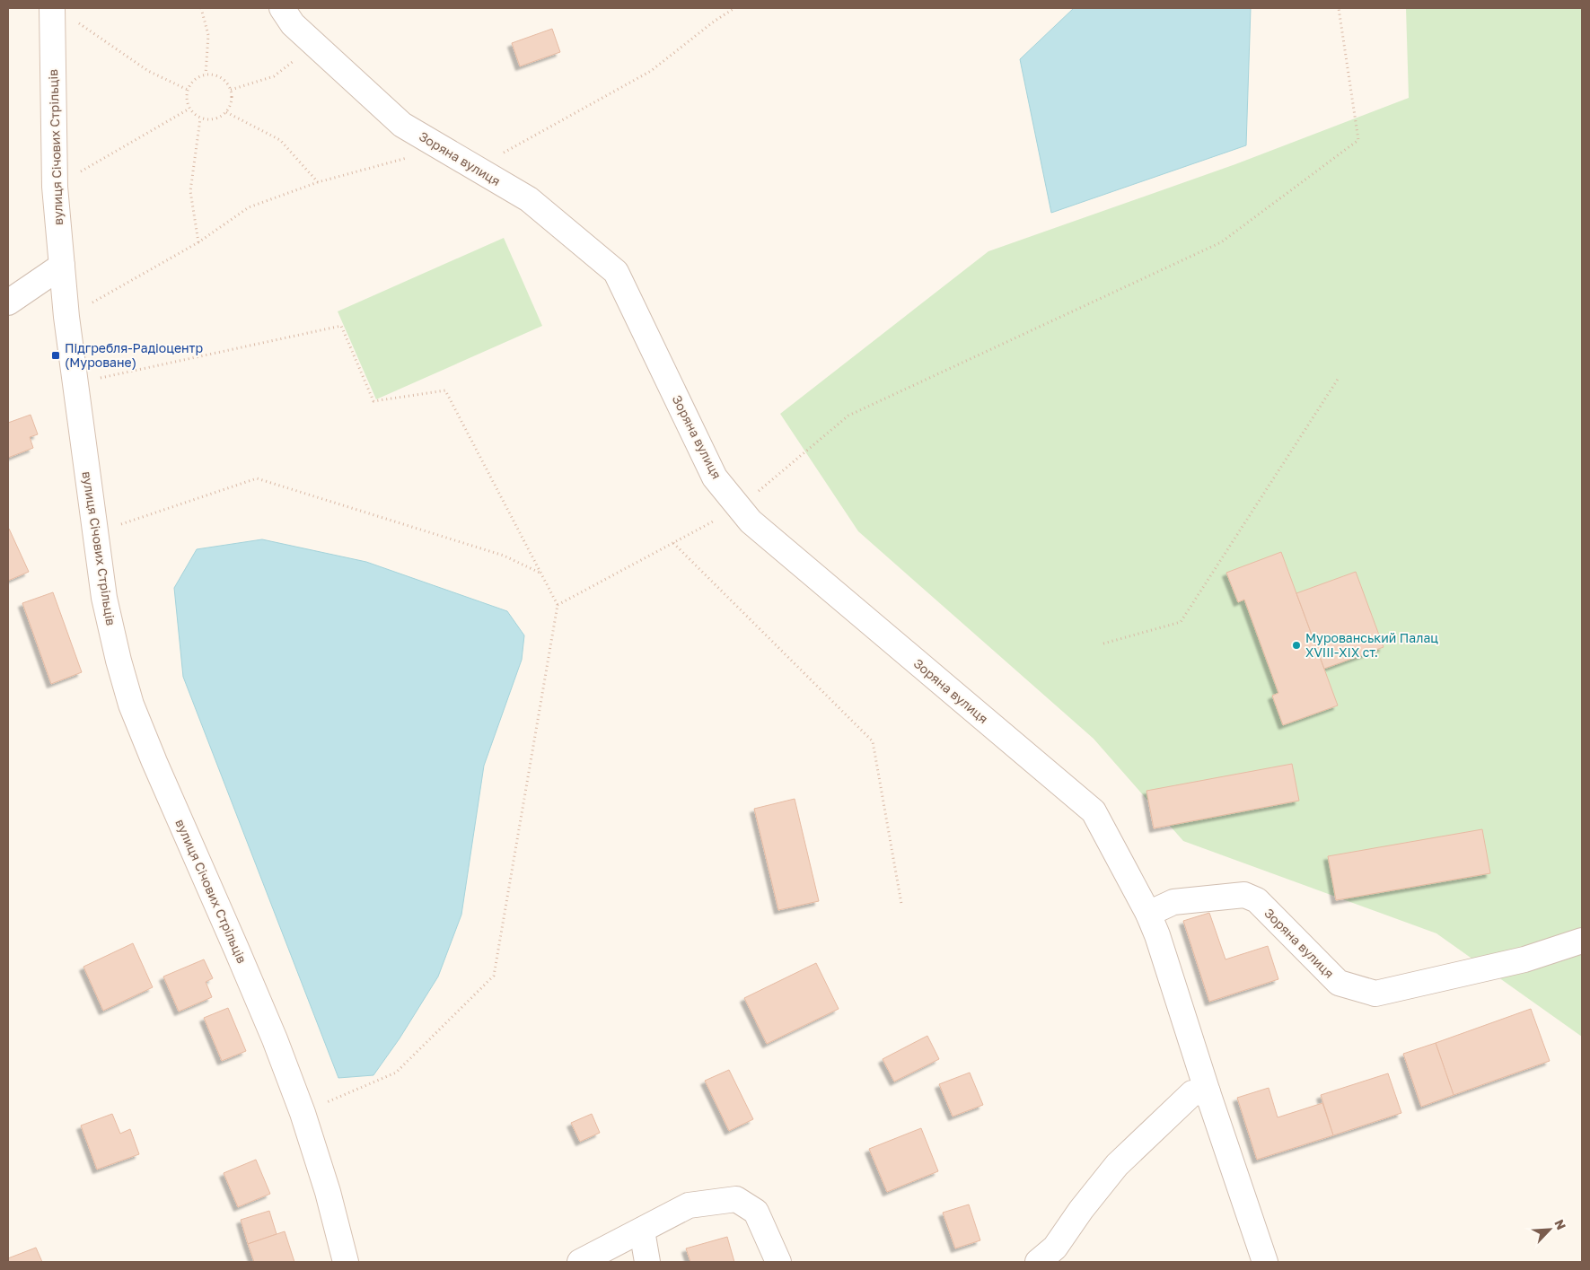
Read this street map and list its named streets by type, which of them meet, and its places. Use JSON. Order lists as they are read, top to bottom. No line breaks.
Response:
{"streets":{"street":["вулиця Січових Стрільців","Зоряна вулиця"]},"places":{"transit":["Підгребля-Радіоцентр (Муроване)"],"other":["Мурованський Палац XVIII-XIX ст."]},"north":"top right"}
